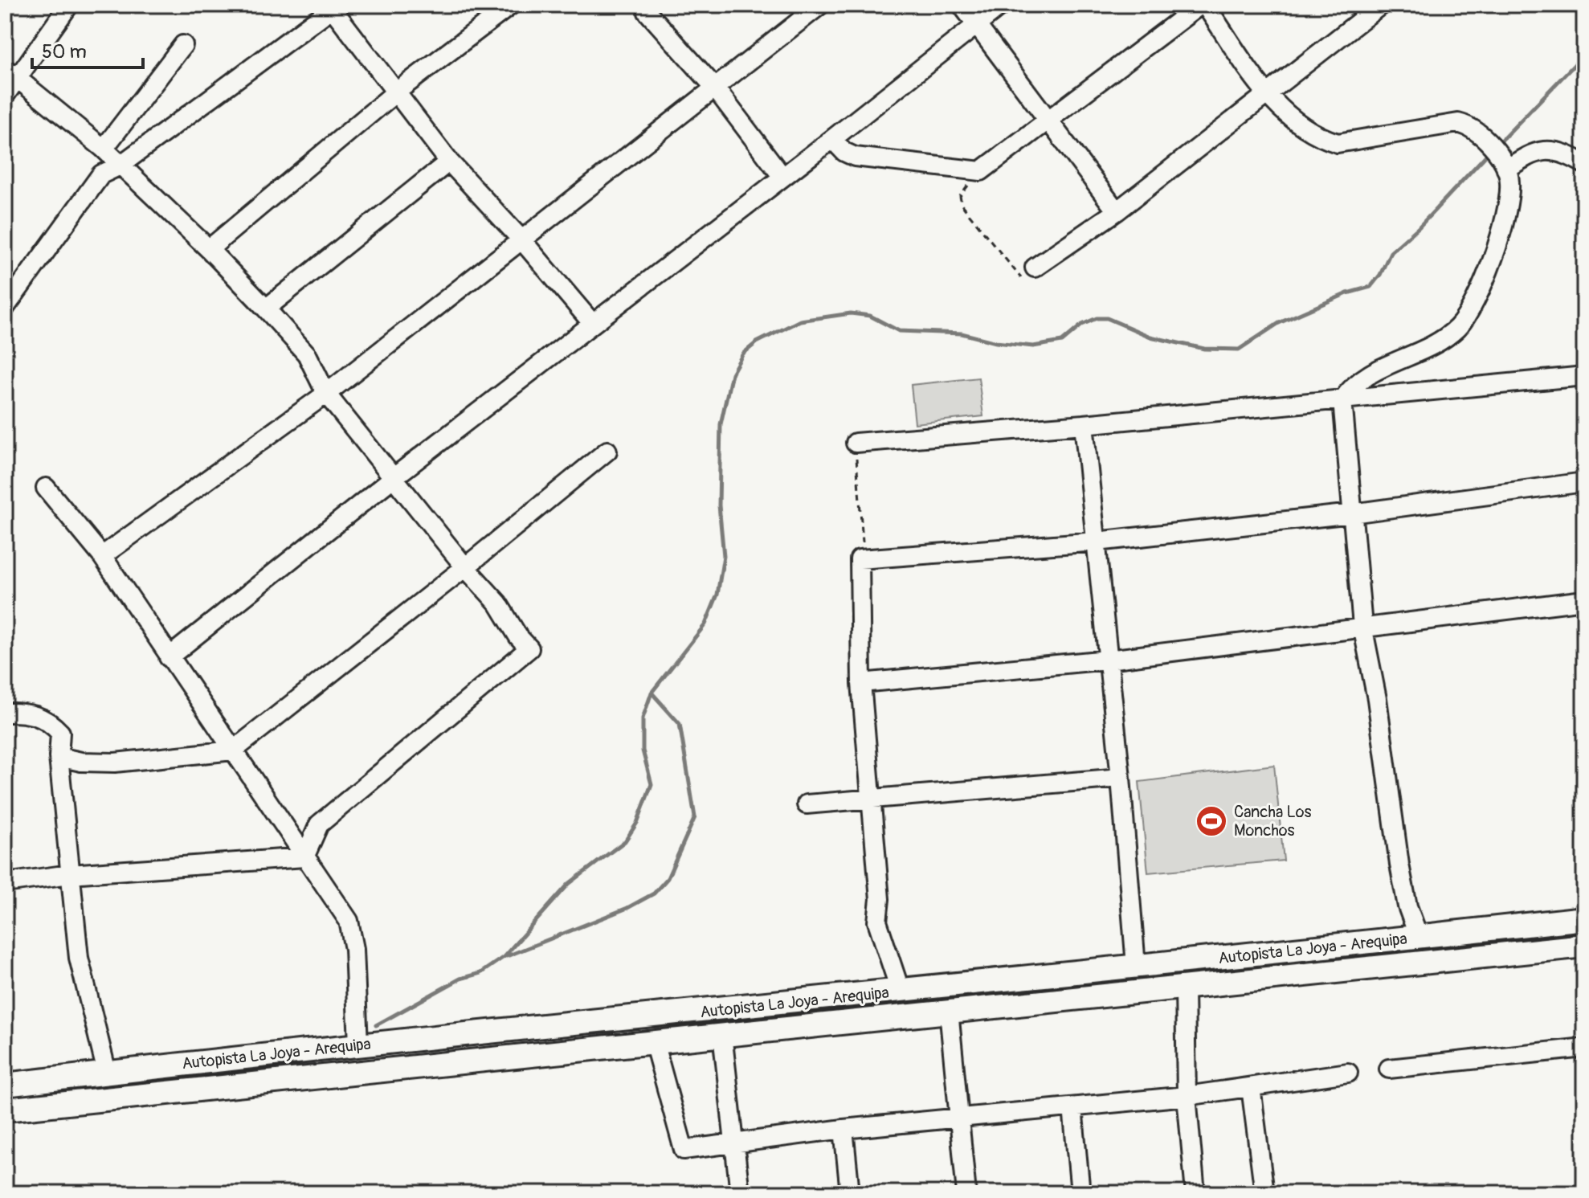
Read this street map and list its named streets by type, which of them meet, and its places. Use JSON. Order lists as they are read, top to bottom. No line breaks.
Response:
{"streets":{"main road":["Autopista La Joya - Arequipa"]},"places":{"sports":["Cancha Los Monchos"]},"scale_bar":"50 m"}
